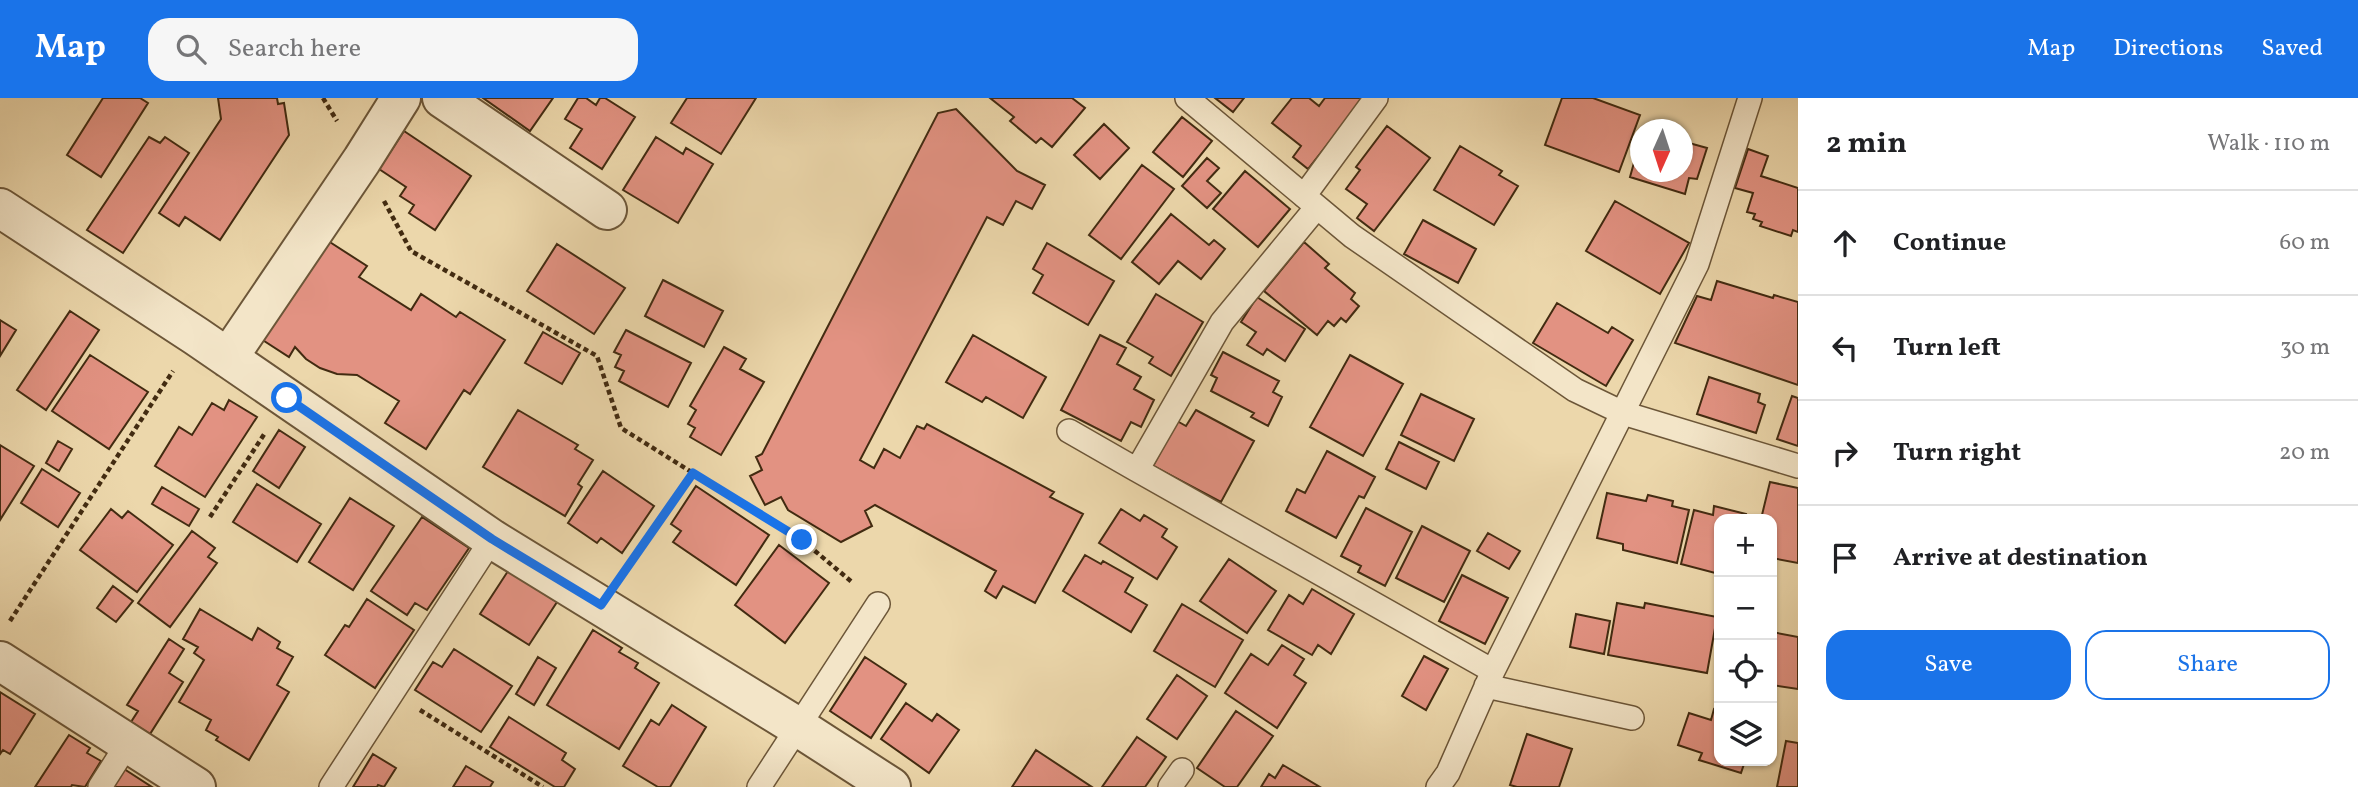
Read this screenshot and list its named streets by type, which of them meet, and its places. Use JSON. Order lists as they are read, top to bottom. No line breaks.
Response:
{"north":"bottom","page":{"header":"Map","search":"Search here","nav":["Map","Directions","Saved"],"heading":["2 min","Walk · 110 m"],"list":[["Continue","60 m"],["Turn left","30 m"],["Turn right","20 m"],"Arrive at destination"],"map_buttons":["+","−"],"buttons":["Save","Share"]}}
